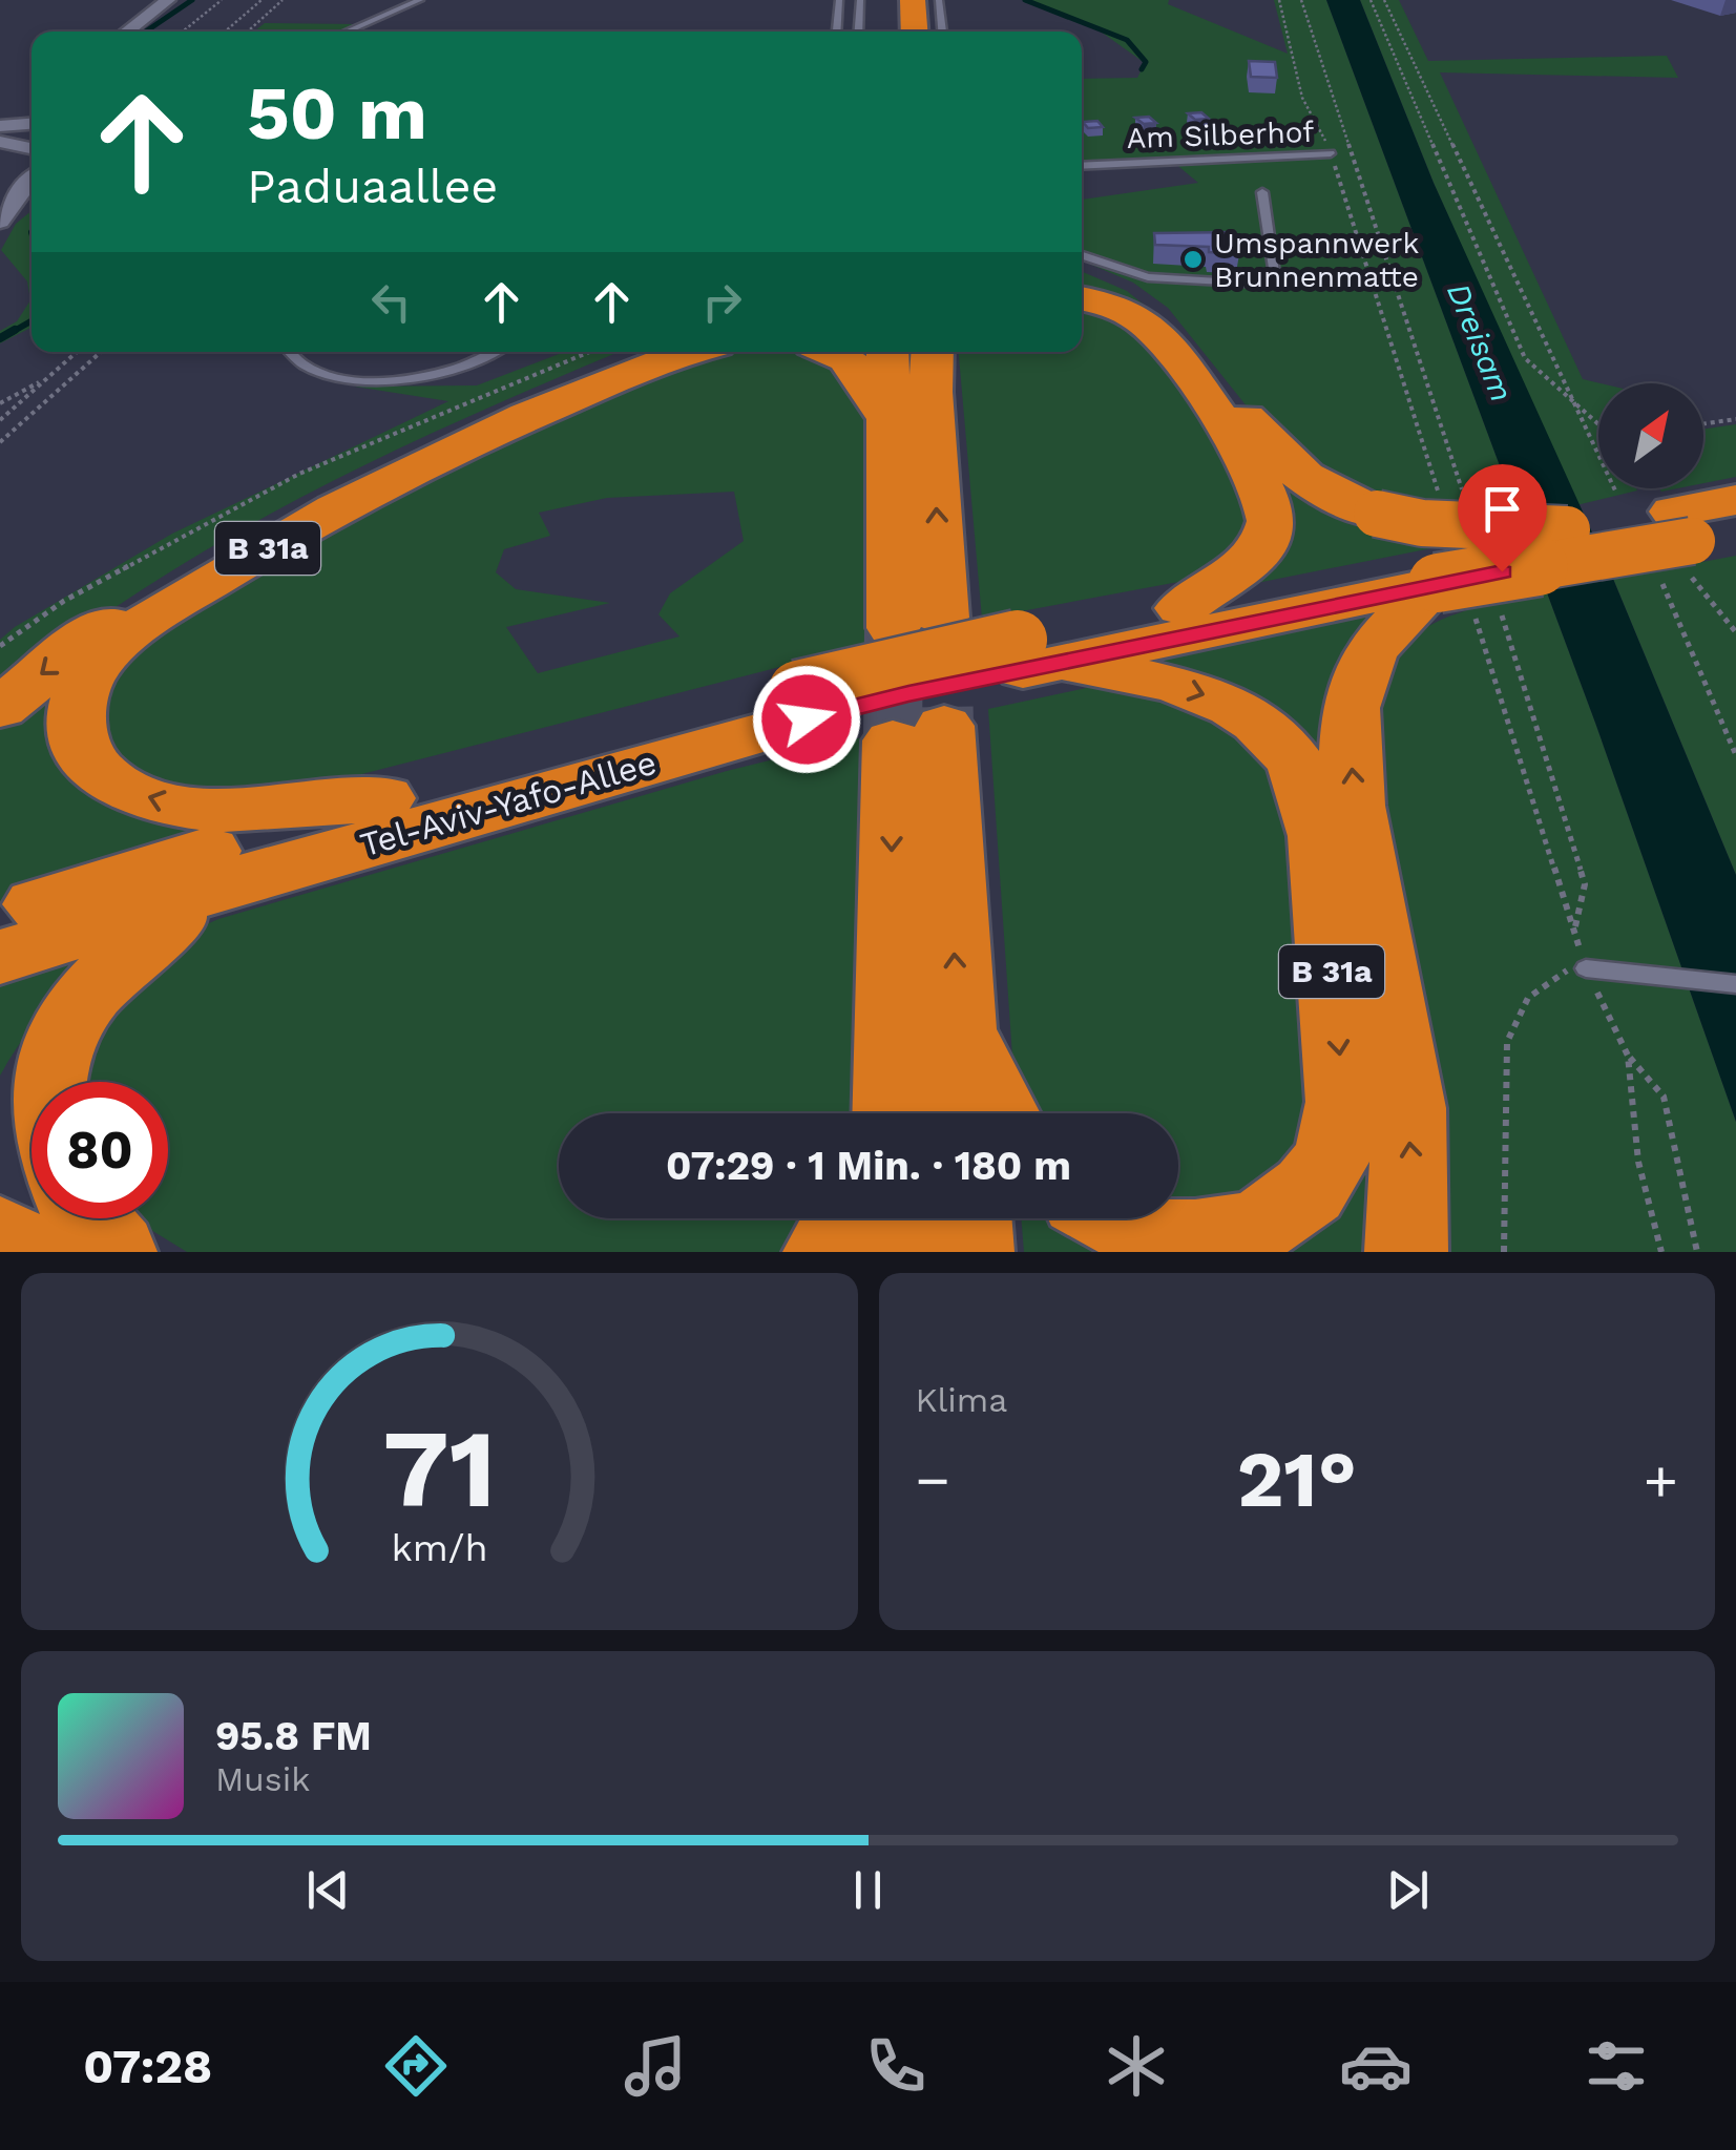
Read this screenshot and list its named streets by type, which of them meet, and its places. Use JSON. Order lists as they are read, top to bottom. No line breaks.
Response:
{"streets":{"highway":["B 31a","Tel-Aviv-Yafo-Allee"],"lane":["Am Silberhof"]},"crossings":[["B 31a","Tel-Aviv-Yafo-Allee"]],"water":["Dreisam"],"places":["Umspannwerk Brunnenmatte"],"north":"top right","page":{"turn":["50 m","Paduaallee"],"limit":"80","trip":"07:29 · 1 Min. · 180 m","tile":"Klima","heat":["−","21°","+"],"song":["95.8 FM","Musik"],"tabs":"07:28","gauge":["71","km/h"]}}
